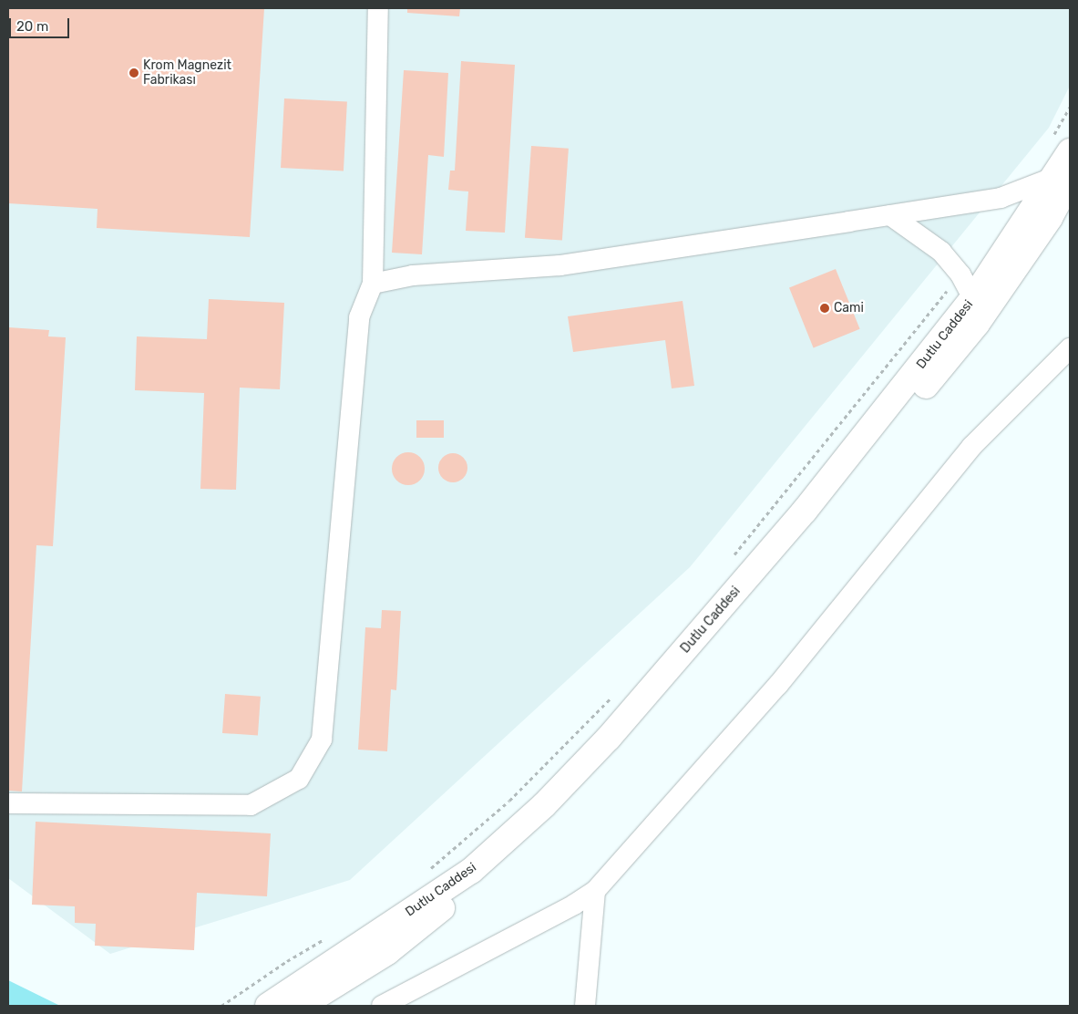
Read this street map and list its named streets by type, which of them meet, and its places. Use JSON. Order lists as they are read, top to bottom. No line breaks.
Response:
{"streets":{"main road":["Dutlu Caddesi"]},"places":["Krom Magnezit Fabrikası","Cami"],"scale_bar":"20 m"}
